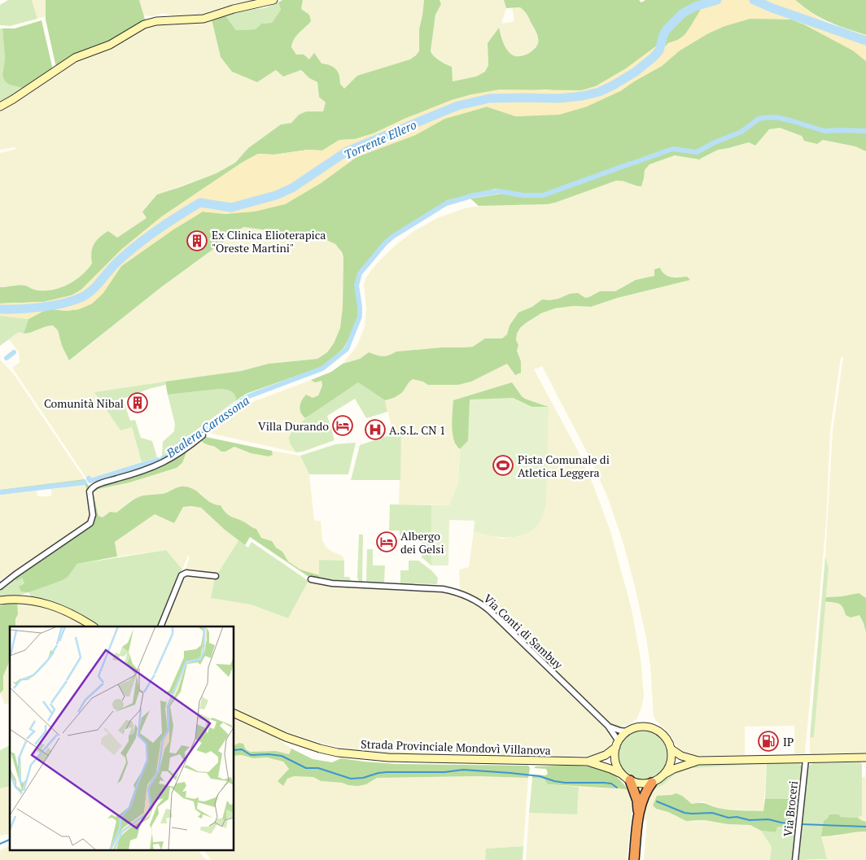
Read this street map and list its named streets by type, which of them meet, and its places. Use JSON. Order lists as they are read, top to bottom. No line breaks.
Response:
{"streets":{"main road":["Strada Provinciale Mondovì Villanova"],"street":["Via Conti di Sambuy","Via Broceri"]},"crossings":[["Via Conti di Sambuy","Strada Provinciale Mondovì Villanova"]],"water":["Torrente Ellero","Bealera Carassona"],"places":{"building":["Ex Clinica Elioterapica \"Oreste Martini\"","Comunità Nibal"],"hotel":["Villa Durando","Albergo dei Gelsi"],"hospital":["A.S.L. CN 1"],"sports":["Pista Comunale di Atletica Leggera"],"fuel station":["IP"]}}
